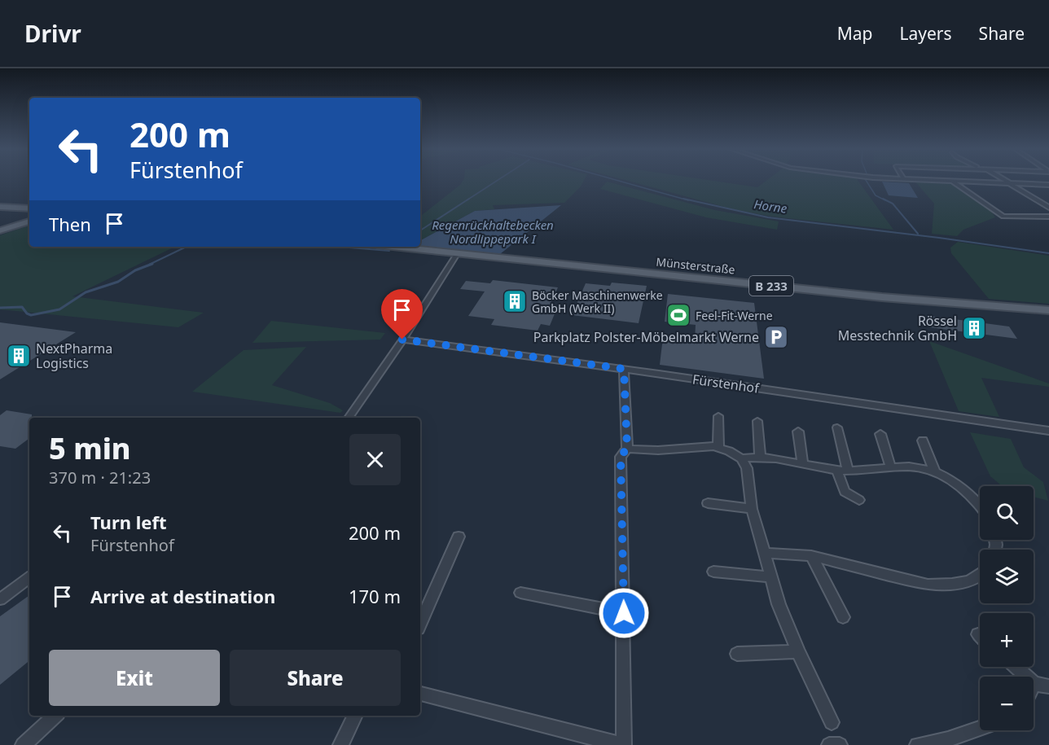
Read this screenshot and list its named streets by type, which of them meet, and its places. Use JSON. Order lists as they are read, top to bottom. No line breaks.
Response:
{"streets":{"main road":["Münsterstraße","B 233"],"street":["Fürstenhof"]},"water":["Horne","Regenrückhaltebecken Nordlippepark I"],"places":{"building":["Böcker Maschinenwerke GmbH (Werk II)","Rössel Messtechnik GmbH","NextPharma Logistics"],"sports":["Feel-Fit-Werne"],"parking":["Parkplatz Polster-Möbelmarkt Werne"]},"page":{"header":"Drivr","nav":["Map","Layers","Share"],"turn":["200 m","Fürstenhof"],"then":"Then","heading":["5 min","370 m · 21:23"],"map_buttons":["+","−"],"list":[{"name":"Turn left","note":"Fürstenhof","value":"200 m"},{"name":"Arrive at destination","value":"170 m"}],"buttons":["Exit","Share"]}}
